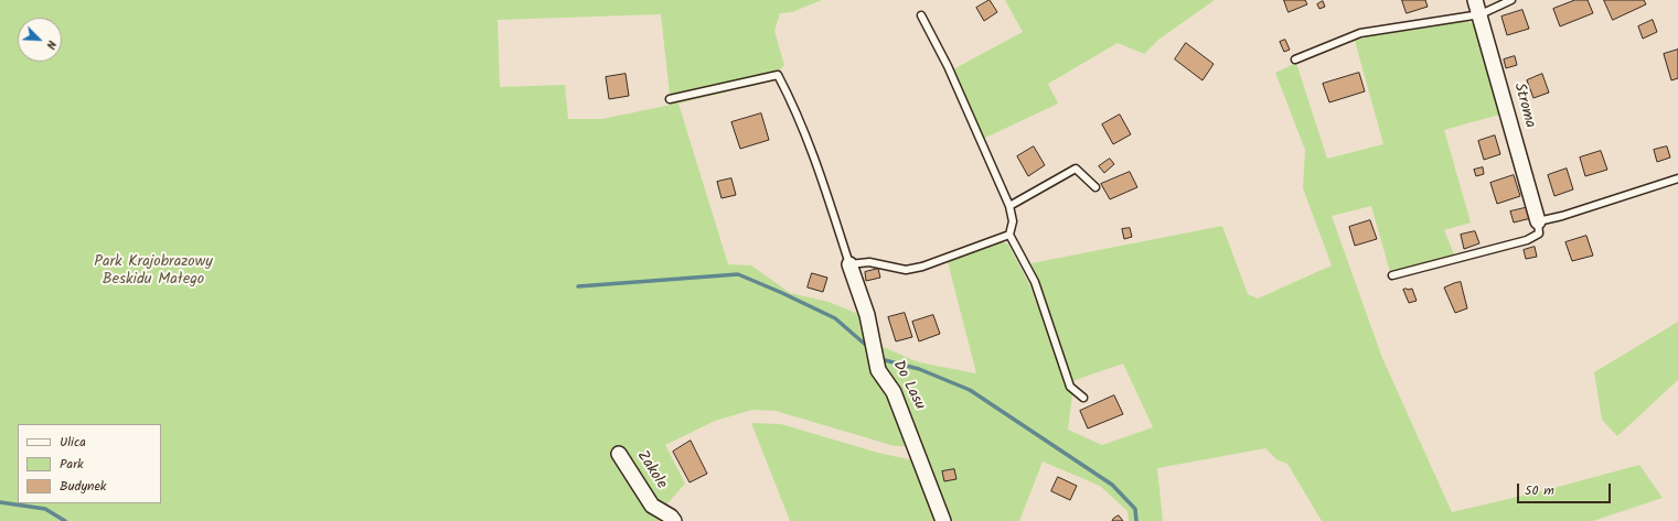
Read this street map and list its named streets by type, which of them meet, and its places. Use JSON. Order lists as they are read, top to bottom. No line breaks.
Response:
{"streets":{"street":["Stroma","Do Lasu","Zakole"]},"parks":["Park Krajobrazowy Beskidu Małego"],"legend":["Ulica","Park","Budynek"],"scale_bar":"50 m","north":"bottom right"}
